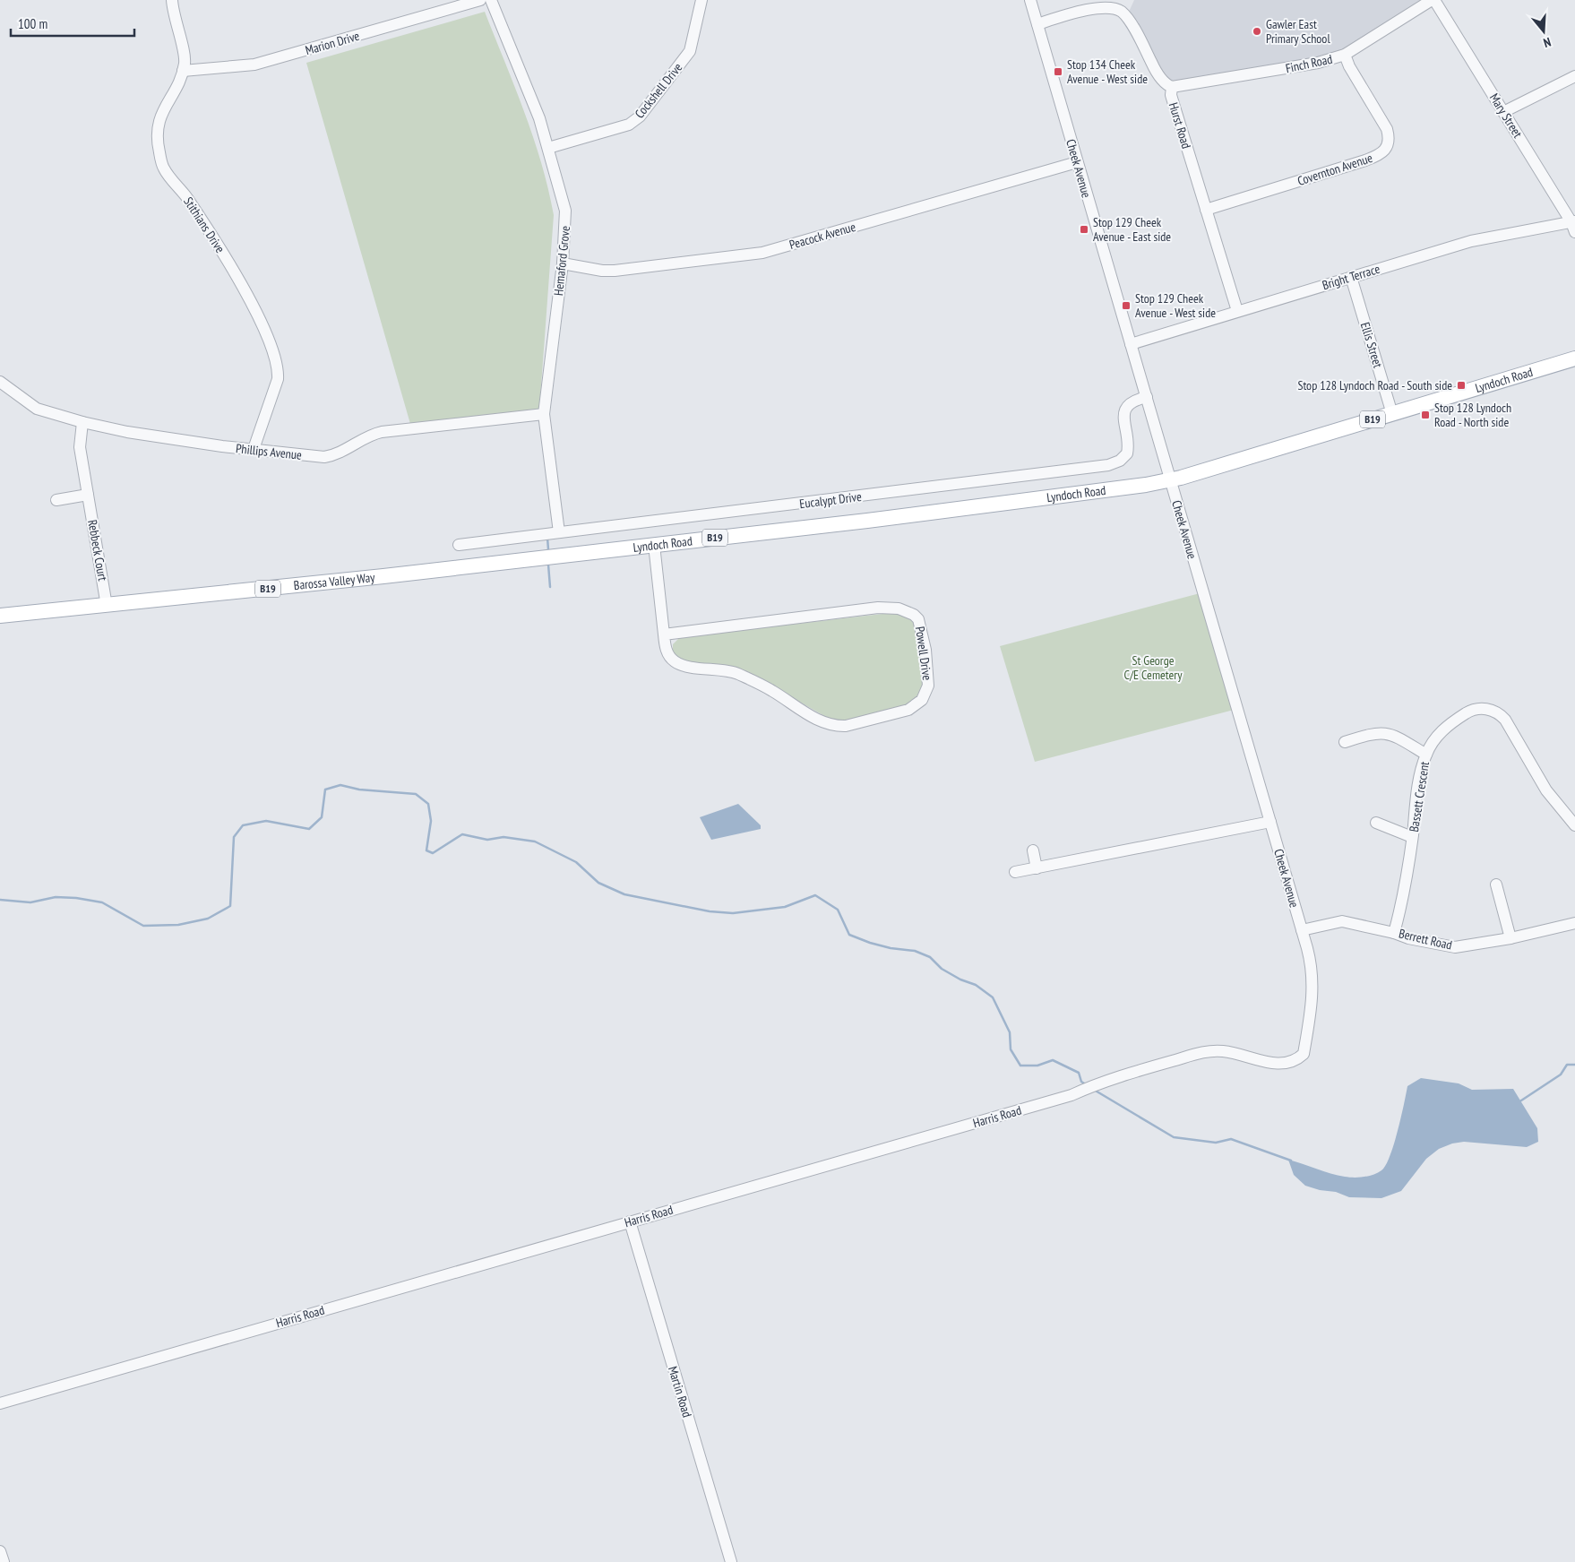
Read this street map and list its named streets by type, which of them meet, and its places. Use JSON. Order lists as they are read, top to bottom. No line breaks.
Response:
{"streets":{"main road":["Lyndoch Road","B19","Barossa Valley Way"],"street":["Marion Drive","Finch Road","Cockshell Drive","Mary Street","Hurst Road","Cheek Avenue","Covernton Avenue","Stithians Drive","Peacock Avenue","Hemaford Grove","Bright Terrace","Ellis Street","Phillips Avenue","Eucalypt Drive","Rebbeck Court","Powell Drive","Bassett Crescent","Berrett Road","Harris Road","Martin Road"]},"crossings":[["Marion Drive","Stithians Drive"],["Finch Road","Mary Street"],["Finch Road","Hurst Road"],["Finch Road","Covernton Avenue"],["Cockshell Drive","Hemaford Grove"],["Mary Street","Bright Terrace"],["Hurst Road","Cheek Avenue"],["Hurst Road","Covernton Avenue"],["Hurst Road","Bright Terrace"],["Cheek Avenue","Peacock Avenue"],["Cheek Avenue","Bright Terrace"],["Cheek Avenue","Lyndoch Road"],["Cheek Avenue","Eucalypt Drive"],["Cheek Avenue","Berrett Road"],["Cheek Avenue","Harris Road"],["Stithians Drive","Phillips Avenue"],["Peacock Avenue","Hemaford Grove"],["Hemaford Grove","Phillips Avenue"],["Hemaford Grove","Eucalypt Drive"],["Bright Terrace","Ellis Street"],["Ellis Street","Lyndoch Road"],["Lyndoch Road","Barossa Valley Way"],["Lyndoch Road","Powell Drive"],["Phillips Avenue","Rebbeck Court"],["Rebbeck Court","Barossa Valley Way"],["Bassett Crescent","Berrett Road"],["Harris Road","Martin Road"]],"parks":["St George C/E Cemetery"],"places":{"other":["Gawler East Primary School"],"transit":["Stop 134 Cheek Avenue - West side","Stop 129 Cheek Avenue - East side","Stop 129 Cheek Avenue - West side","Stop 128 Lyndoch Road - South side","Stop 128 Lyndoch Road - North side"]},"scale_bar":"100 m","north":"bottom"}
